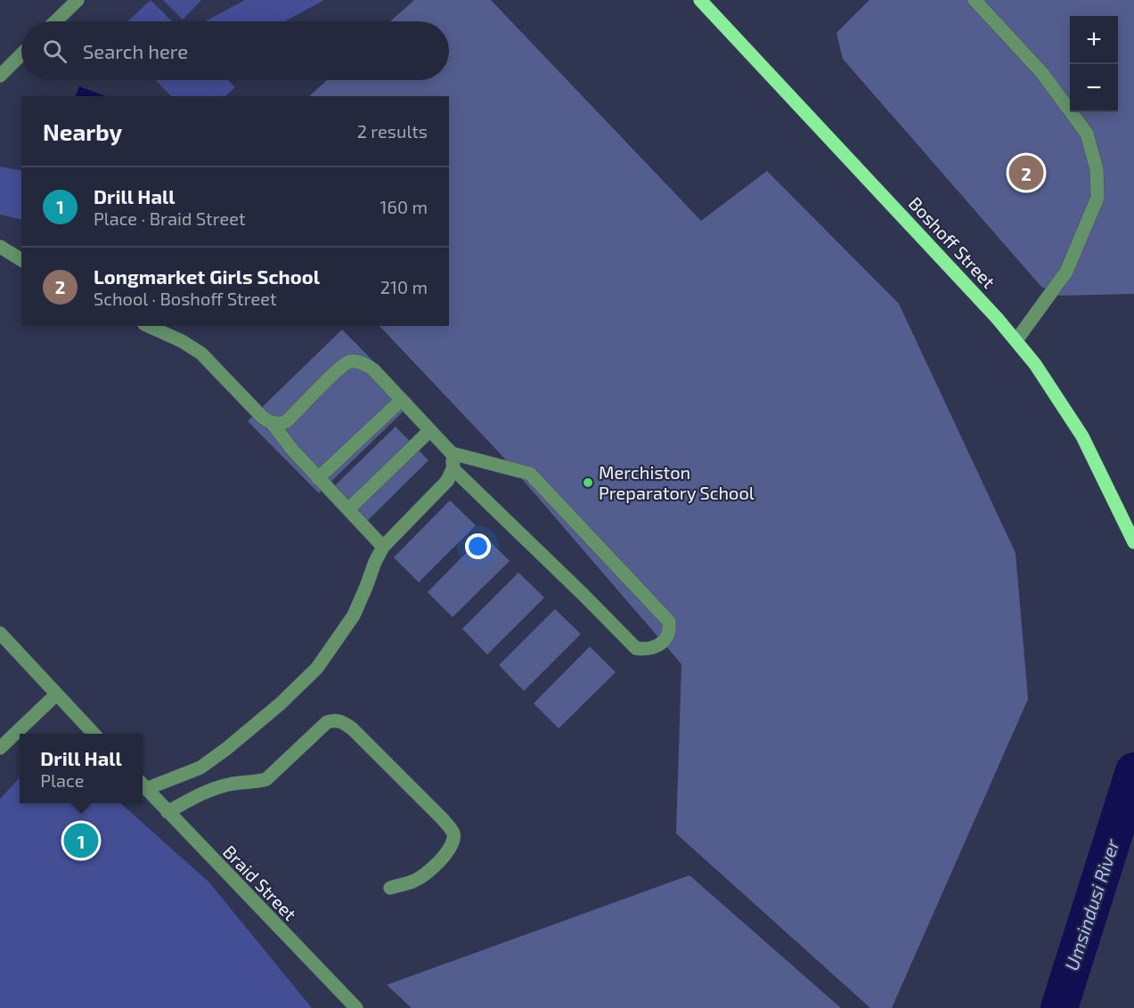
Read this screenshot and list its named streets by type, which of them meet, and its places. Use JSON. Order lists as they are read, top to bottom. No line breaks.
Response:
{"streets":{"main road":["Boshoff Street"],"street":["Braid Street"]},"water":["Umsindusi River"],"places":["Merchiston Preparatory School"],"page":{"map_buttons":["+","−"],"search":"Search here","heading":["Nearby","2 results"],"pins":["2","1"],"list":[{"mark":"1","name":"Drill Hall","note":"Place · Braid Street","value":"160 m"},{"mark":"2","name":"Longmarket Girls School","note":"School · Boshoff Street","value":"210 m"}],"popup":["Drill Hall","Place"]}}
